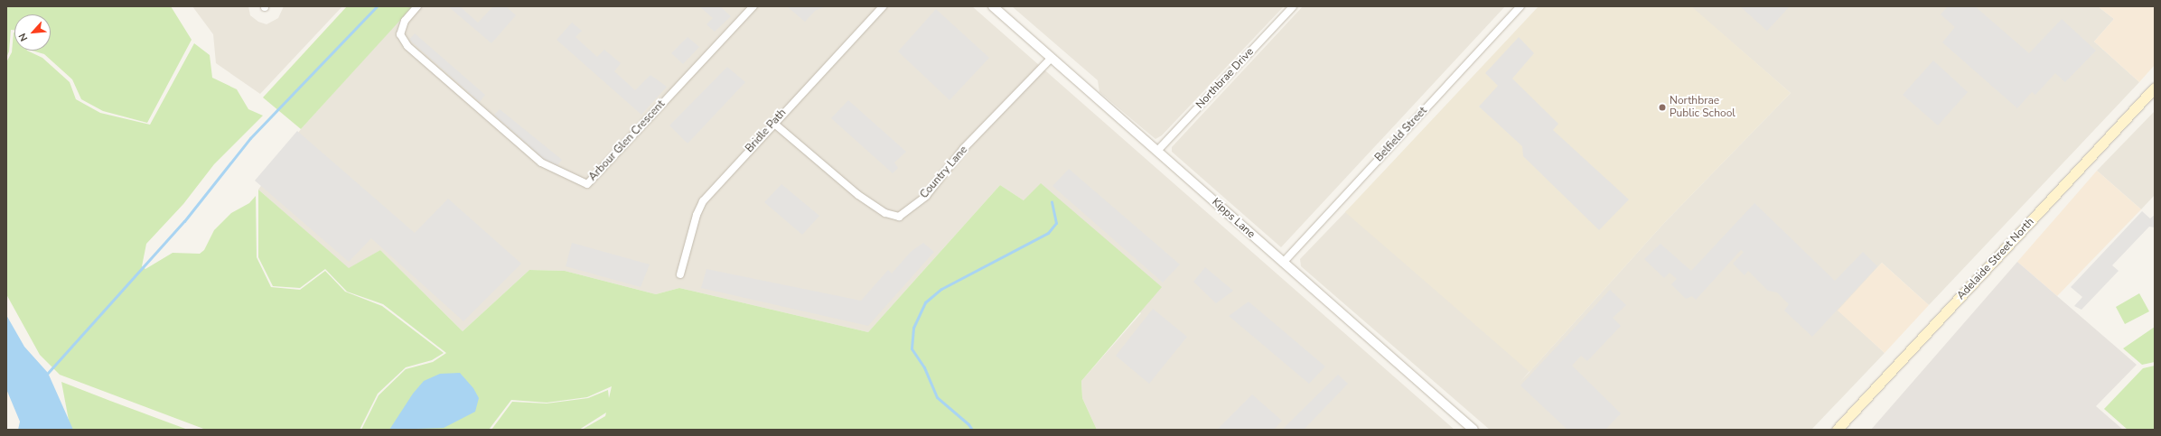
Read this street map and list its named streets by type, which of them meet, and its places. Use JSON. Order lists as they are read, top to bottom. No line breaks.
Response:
{"streets":{"main road":["Adelaide Street North"],"street":["Northbrae Drive","Bridle Path","Belfield Street","Arbour Glen Crescent","Country Lane","Kipps Lane"]},"crossings":[["Northbrae Drive","Kipps Lane"],["Bridle Path","Country Lane"],["Belfield Street","Kipps Lane"],["Country Lane","Kipps Lane"]],"places":["Northbrae Public School"],"north":"bottom left"}
